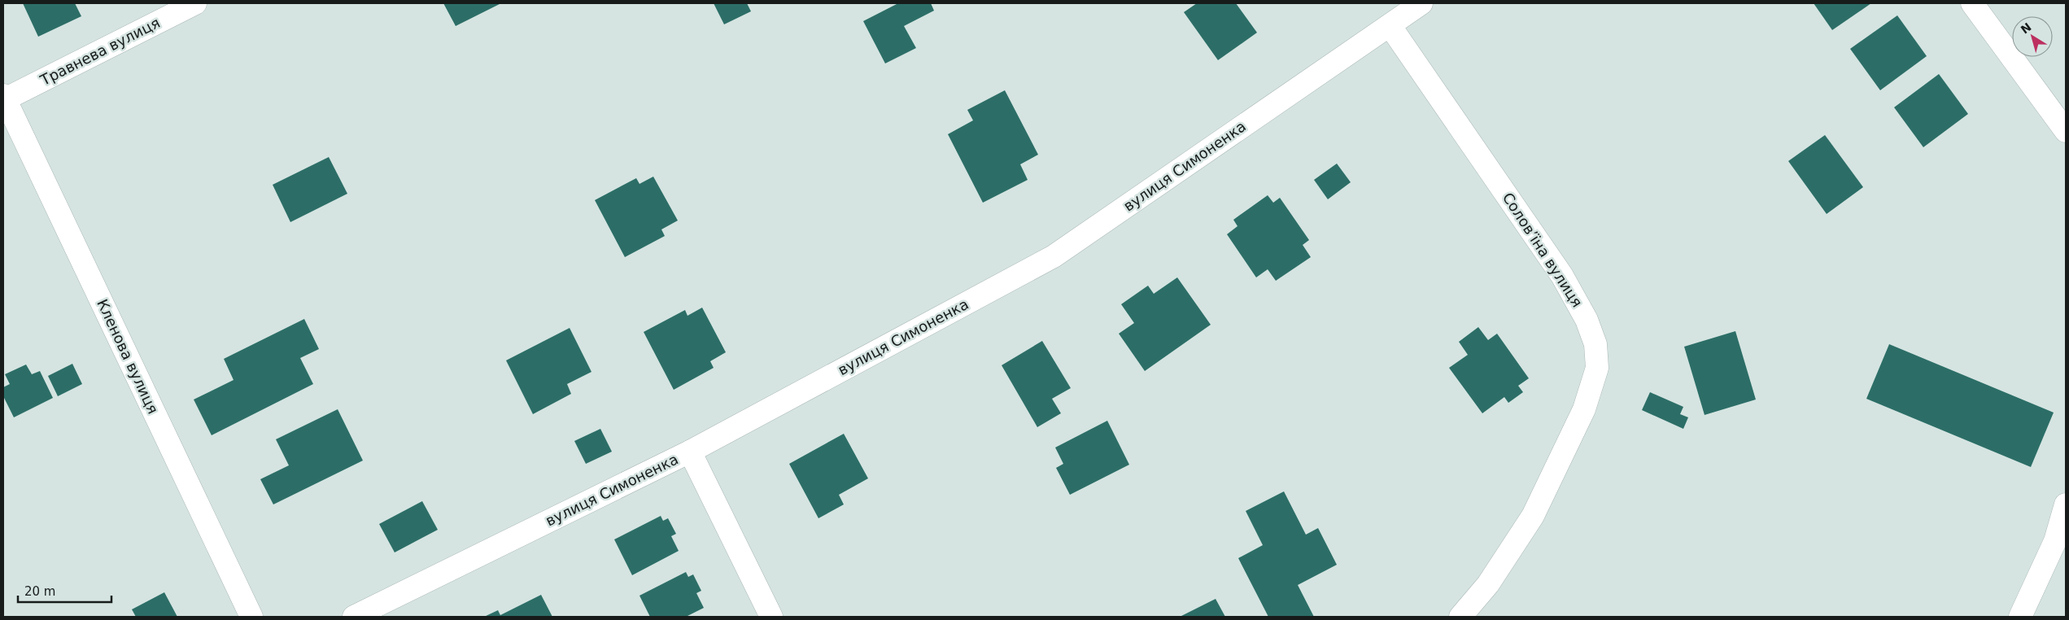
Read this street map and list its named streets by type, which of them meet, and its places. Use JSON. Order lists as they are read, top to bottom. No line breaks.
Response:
{"streets":{"street":["Травнева вулиця","вулиця Симоненка","Соловʼїна вулиця","Кленова вулиця"]},"crossings":[["Травнева вулиця","Кленова вулиця"],["вулиця Симоненка","Соловʼїна вулиця"]],"scale_bar":"20 m","north":"top left"}
